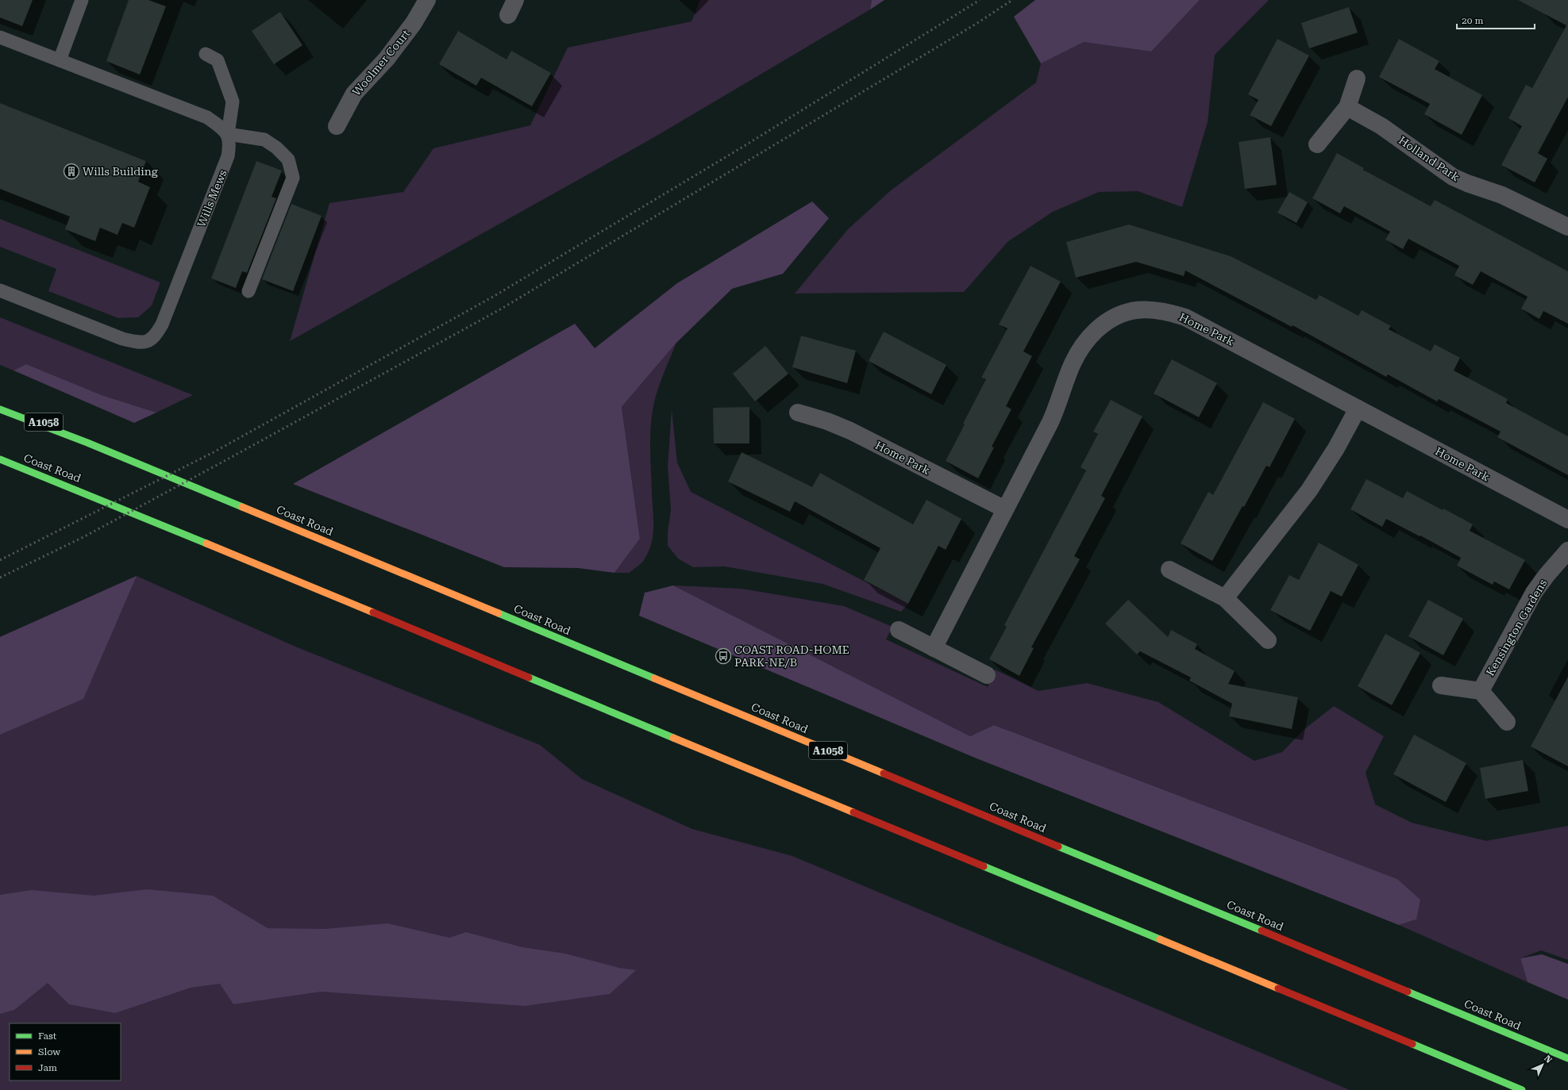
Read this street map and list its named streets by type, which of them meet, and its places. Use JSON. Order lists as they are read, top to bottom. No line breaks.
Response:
{"streets":{"highway":["A1058","Coast Road"],"street":["Woolmer Court","Holland Park","Home Park","Kensington Gardens"],"lane":["Wills Mews"]},"crossings":[["A1058","Coast Road"]],"places":{"building":["Wills Building"],"bus stop":["COAST ROAD-HOME PARK-NE/B"]},"legend":["Fast","Slow","Jam"],"scale_bar":"20 m","north":"top right"}
